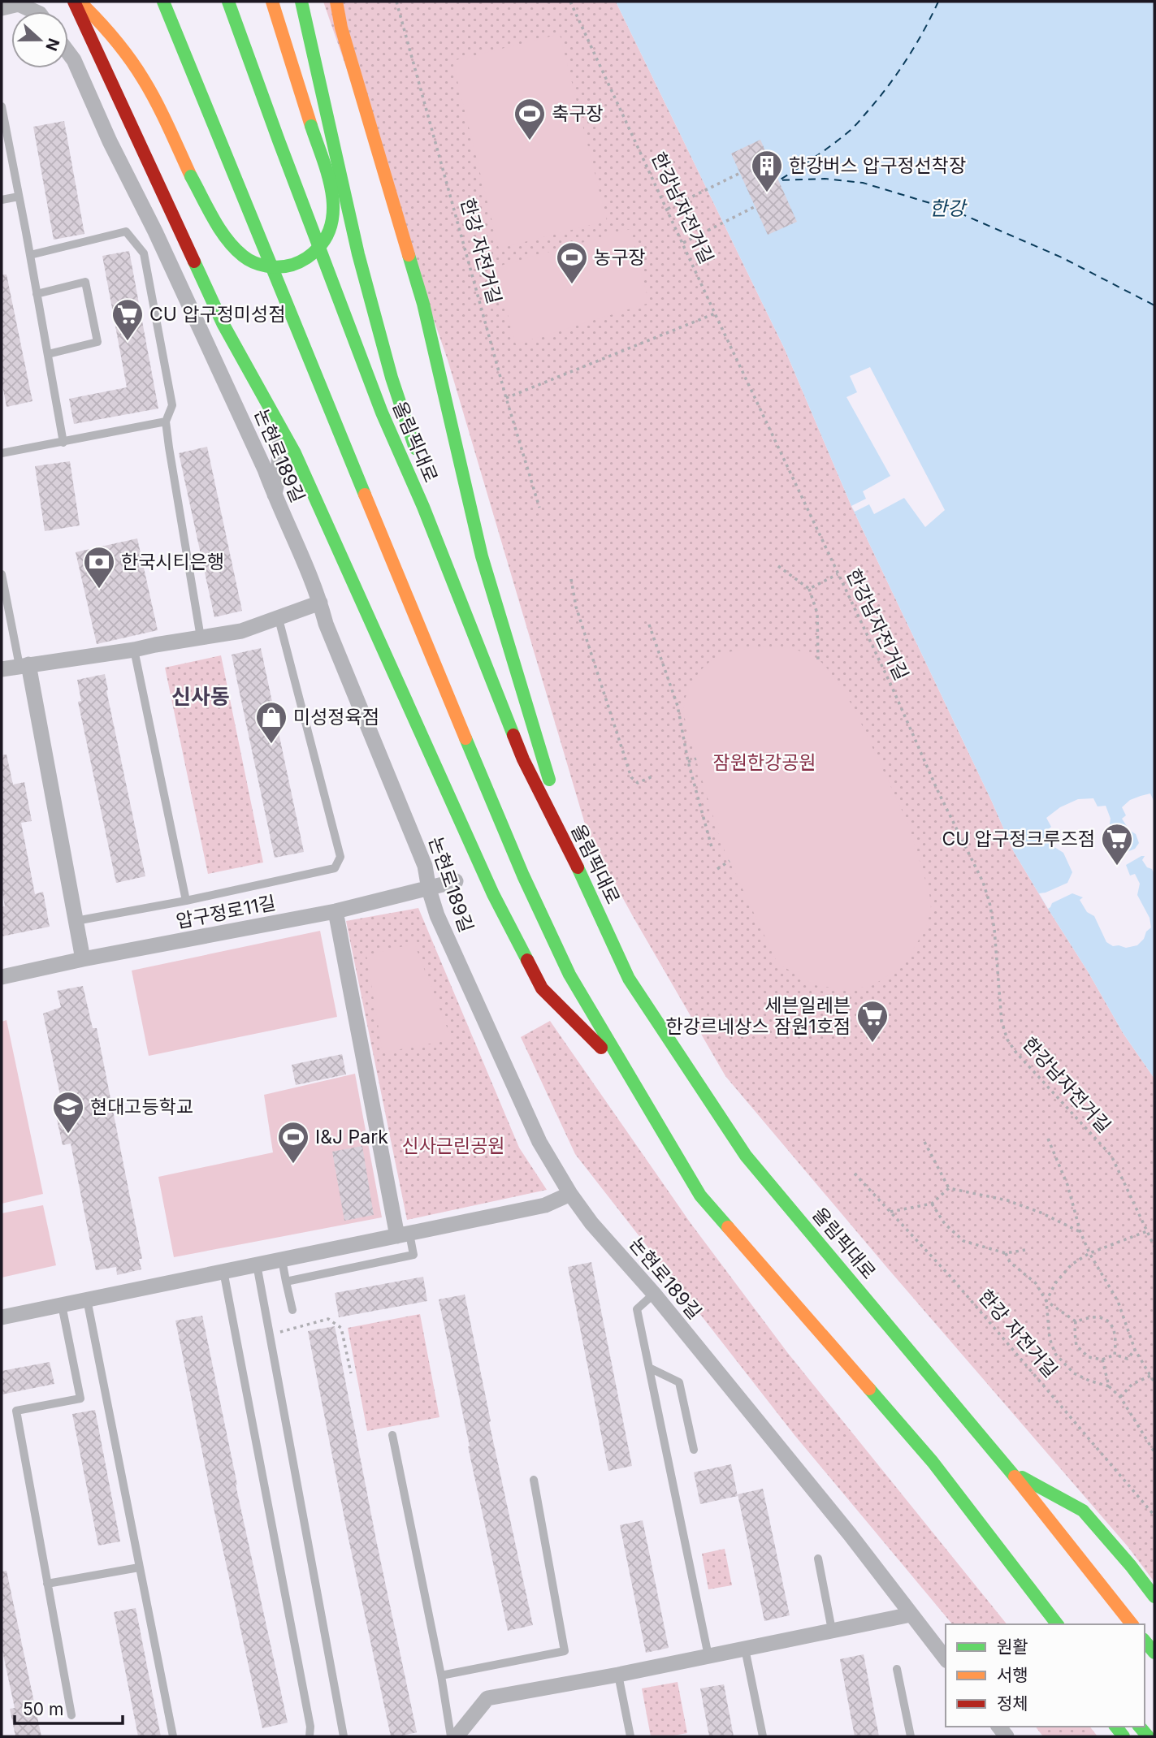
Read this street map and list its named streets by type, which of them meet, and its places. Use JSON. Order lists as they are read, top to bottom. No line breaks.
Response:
{"streets":{"highway":["올림픽대로"],"street":["논현로189길","압구정로11길"],"path":["한강남자전거길","한강 자전거길"]},"crossings":[["논현로189길","압구정로11길"]],"districts":["신사동"],"water":["한강"],"parks":["잠원한강공원","신사근린공원"],"places":{"sports":["축구장","농구장","I&J Park"],"building":["한강버스 압구정선착장"],"supermarket":["CU 압구정미성점","CU 압구정크루즈점","세븐일레븐 한강르네상스 잠원1호점"],"bank":["한국시티은행"],"shop":["미성정육점"],"school or university":["현대고등학교"]},"legend":["원활","서행","정체"],"scale_bar":"50 m","north":"right"}
